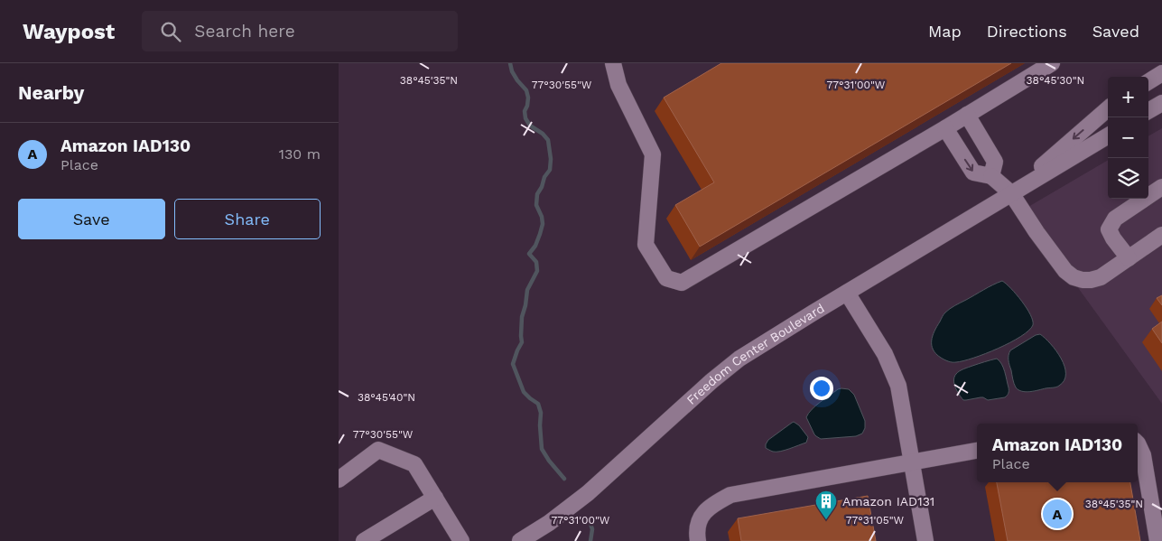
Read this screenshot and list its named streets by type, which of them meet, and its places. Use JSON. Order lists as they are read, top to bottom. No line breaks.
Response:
{"streets":{"street":["Freedom Center Boulevard"]},"places":{"building":["Amazon IAD131"]},"page":{"header":"Waypost","search":"Search here","nav":["Map","Directions","Saved"],"heading":"Nearby","map_buttons":["+","−"],"list":[{"mark":"A","name":"Amazon IAD130","note":"Place","value":"130 m"}],"buttons":["Save","Share"],"popup":["Amazon IAD130","Place"],"pins":"A"},"coordinates":["38°45'30\"N","38°45'35\"N","77°31'00\"W","77°30'55\"W","38°45'40\"N","77°31'05\"W"]}
